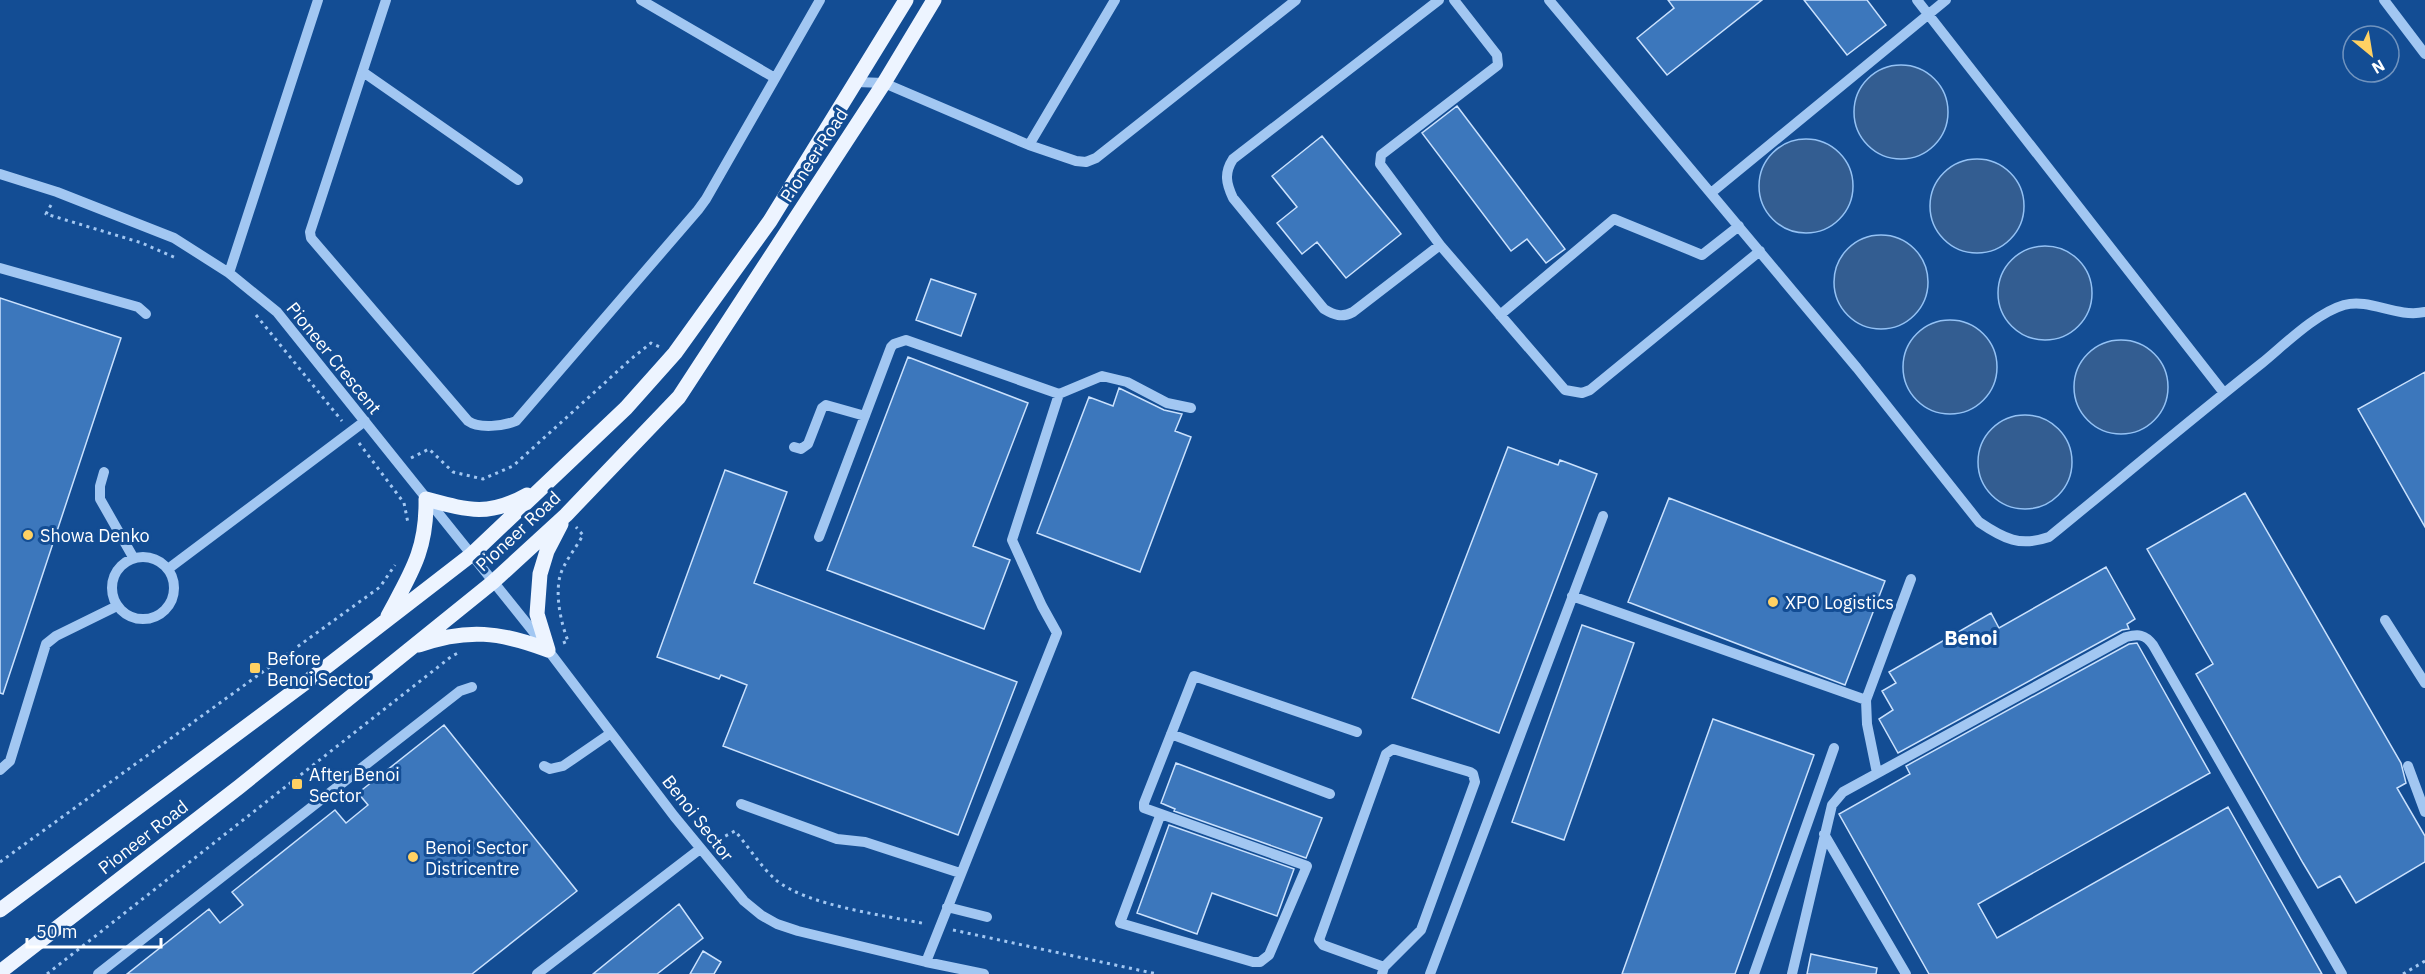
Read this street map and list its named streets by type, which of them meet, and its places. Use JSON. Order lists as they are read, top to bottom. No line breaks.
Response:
{"streets":{"main road":["Pioneer Road"],"street":["Pioneer Crescent","Benoi Sector"]},"crossings":[["Pioneer Road","Pioneer Crescent"],["Pioneer Road","Benoi Sector"],["Pioneer Crescent","Benoi Sector"]],"districts":["Benoi"],"places":{"other":["Showa Denko","XPO Logistics","Benoi Sector Districentre"],"transit":["Before Benoi Sector","After Benoi Sector"]},"scale_bar":"50 m","north":"bottom right"}
